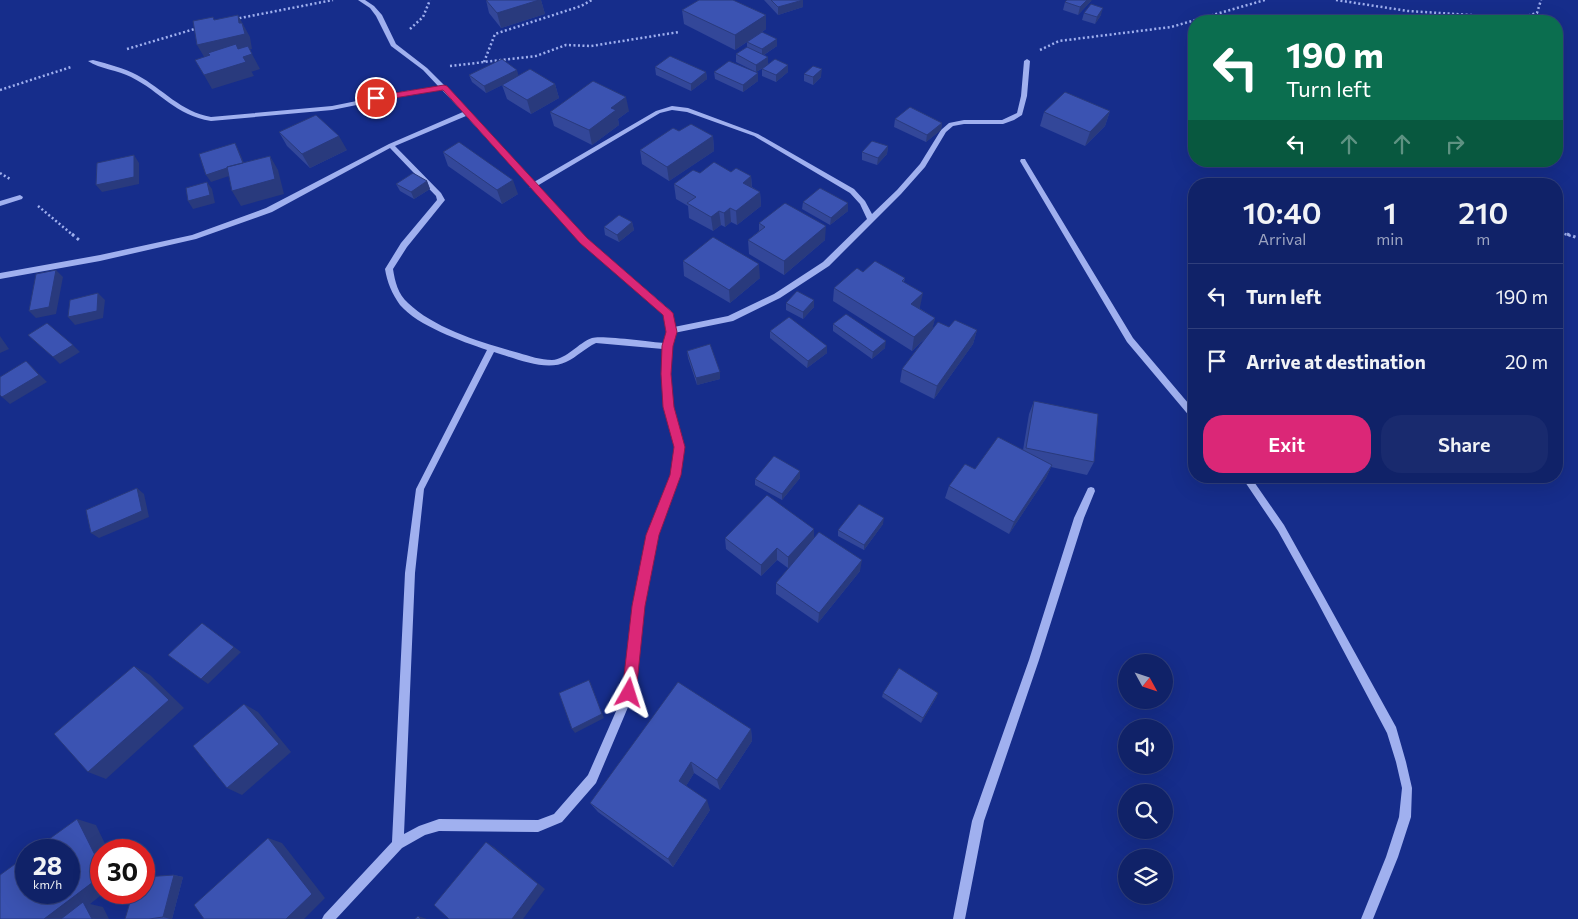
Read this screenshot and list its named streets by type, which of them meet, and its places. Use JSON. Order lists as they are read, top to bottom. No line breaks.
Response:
{"north":"bottom right","page":{"turn":["190 m","Turn left"],"eta":["10:40","Arrival","1","min","210","m"],"list":[{"name":"Turn left","value":"190 m"},{"name":"Arrive at destination","value":"20 m"}],"buttons":["Exit","Share"],"speed":"28 km/h","limit":"30"}}
